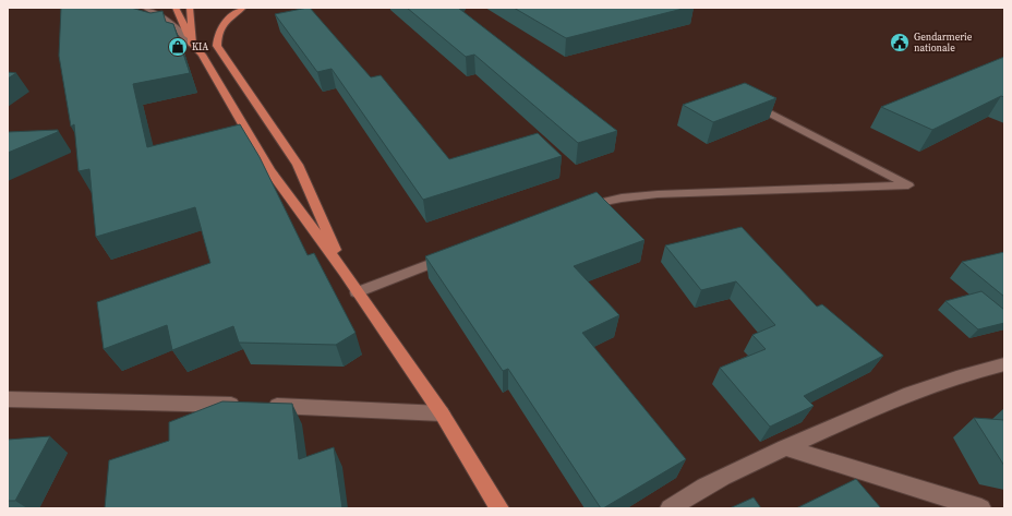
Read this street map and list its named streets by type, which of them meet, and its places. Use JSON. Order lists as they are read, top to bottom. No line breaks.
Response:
{"places":{"public building":["Gendarmerie nationale"],"shop":["KIA"]}}
